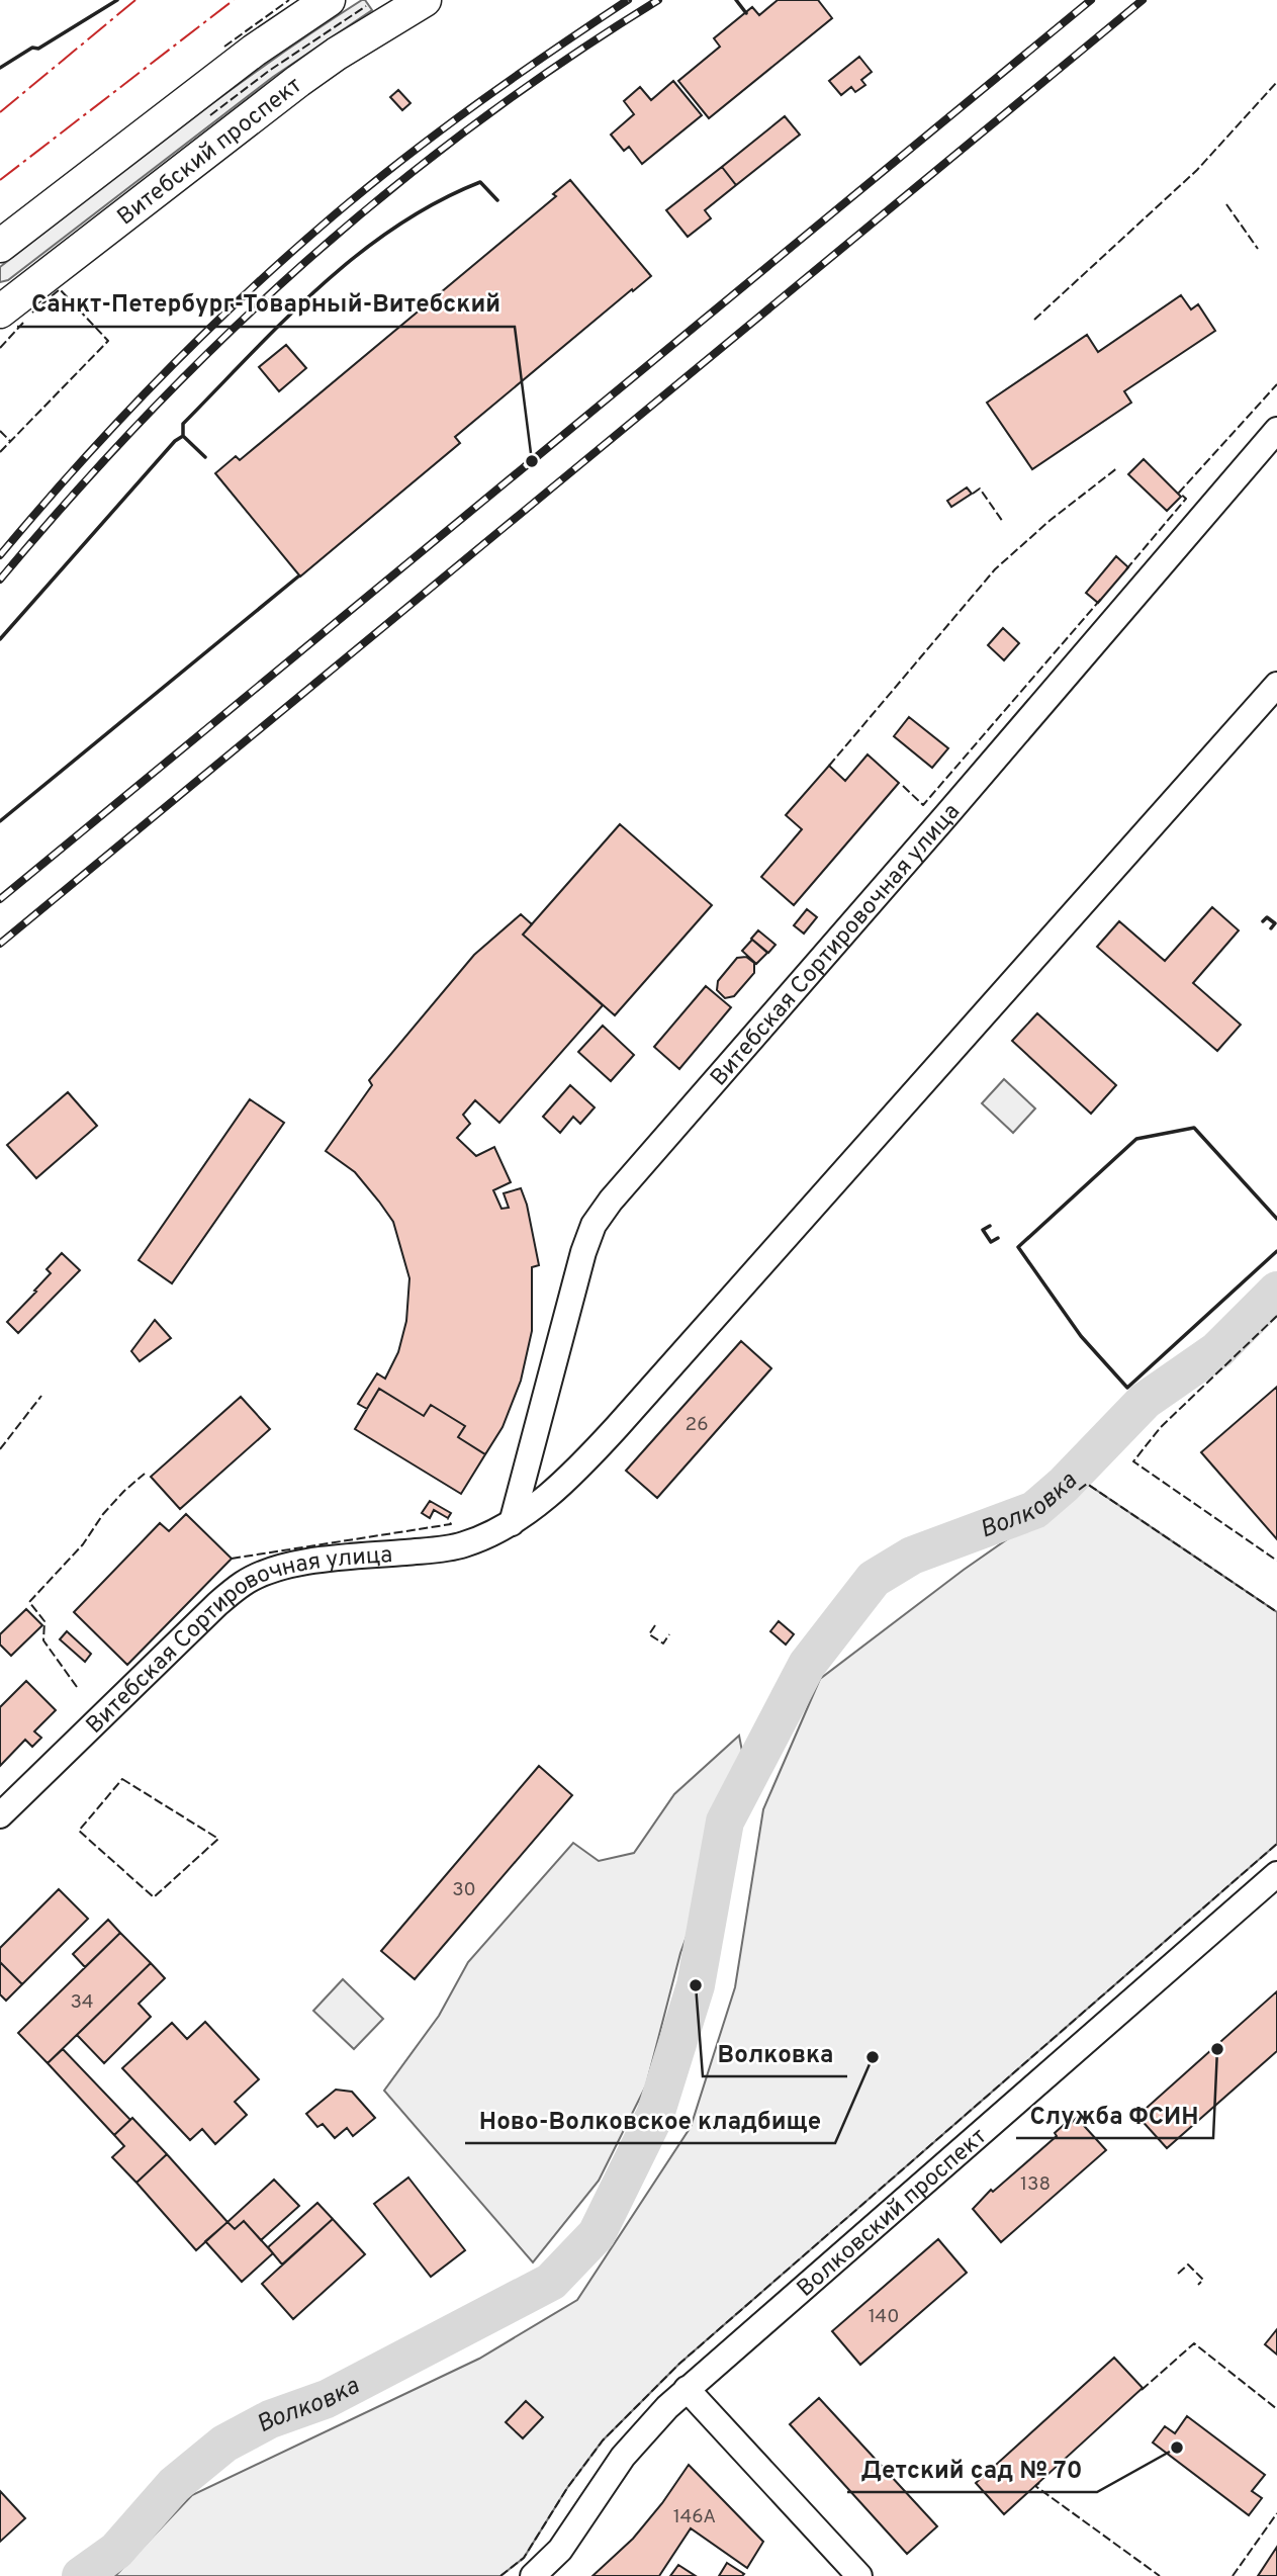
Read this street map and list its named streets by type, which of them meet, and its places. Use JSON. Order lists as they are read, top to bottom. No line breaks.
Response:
{"streets":{"main road":["Витебский проспект"],"street":["Витебская Сортировочная улица","Волковский проспект"]},"water":["Волковка"],"places":["Санкт-Петербург-Товарный-Витебский","Волковка","Служба ФСИН","Ново-Волковское кладбище","Детский сад № 70"],"house_numbers":["26","30","34","138","140","146А"]}
